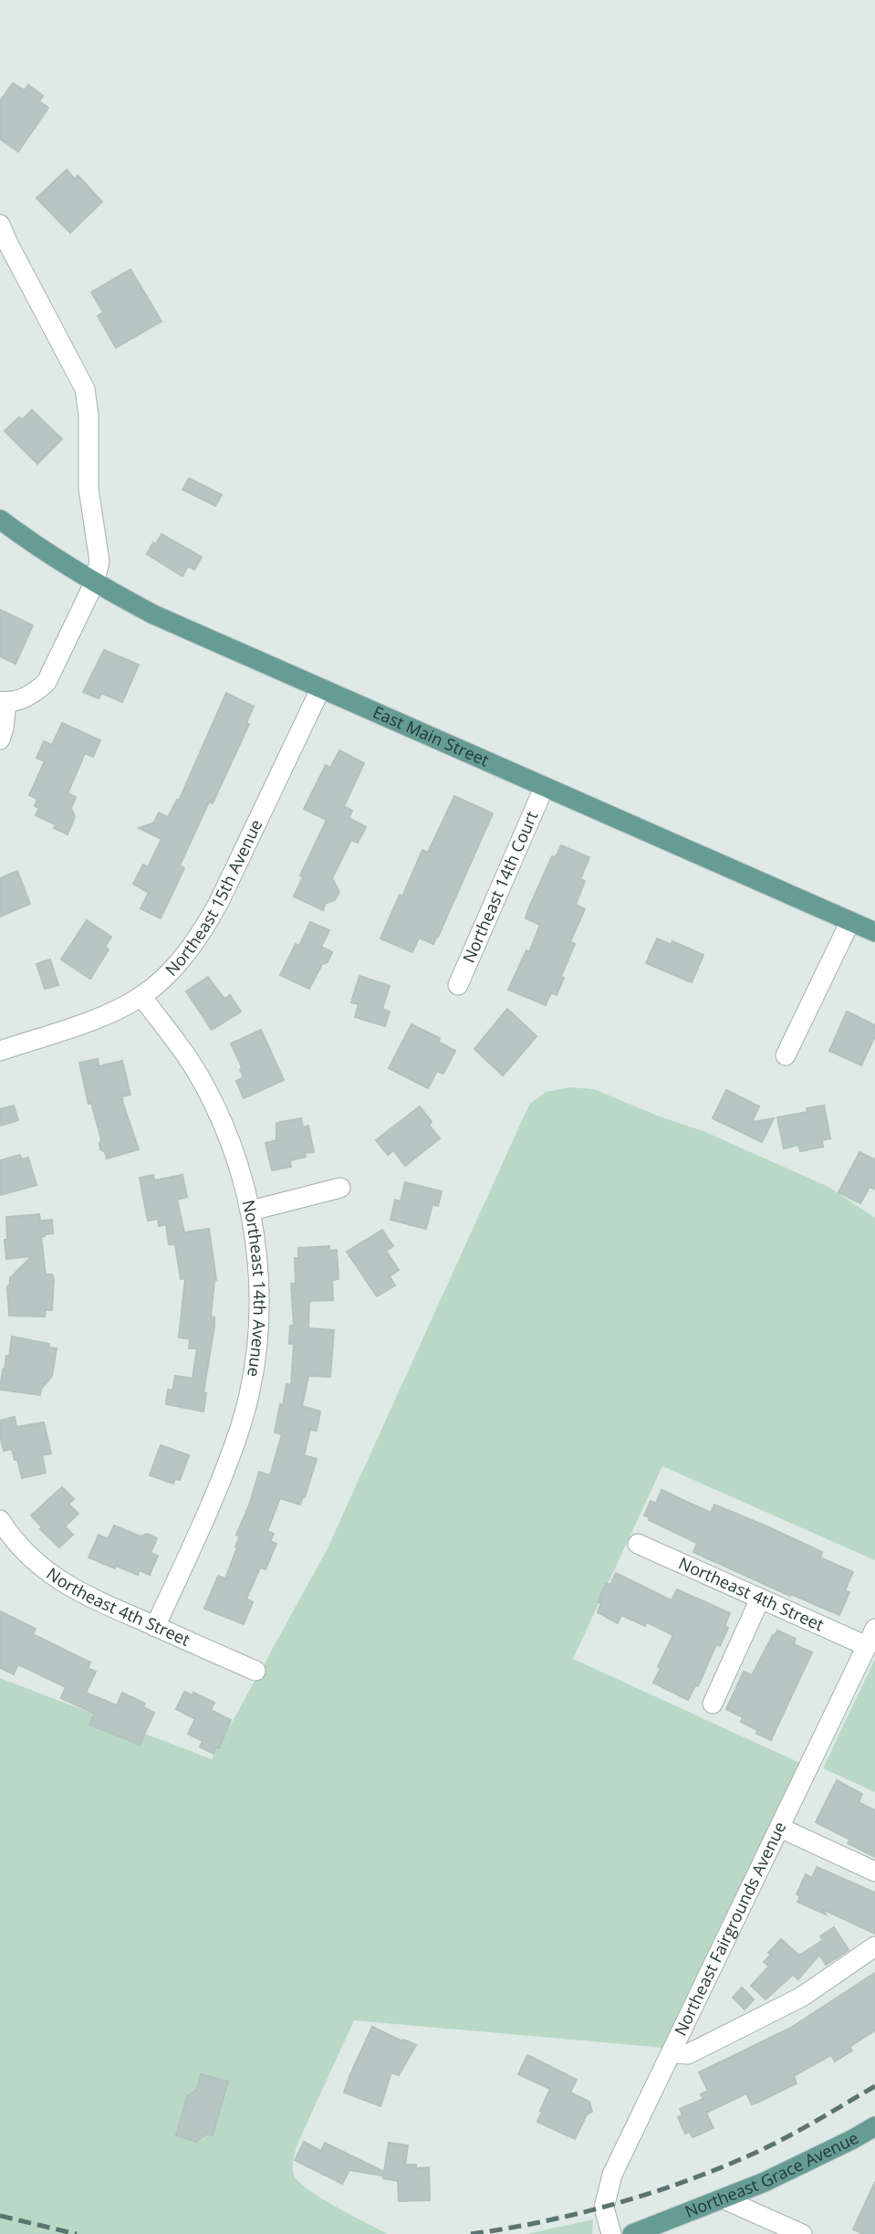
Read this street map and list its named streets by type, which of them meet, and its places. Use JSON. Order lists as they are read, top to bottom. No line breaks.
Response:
{"streets":{"main road":["East Main Street","Northeast Grace Avenue"],"street":["Northeast 14th Court","Northeast 15th Avenue","Northeast 14th Avenue","Northeast 4th Street","Northeast Fairgrounds Avenue"]},"crossings":[["East Main Street","Northeast 14th Court"],["East Main Street","Northeast 15th Avenue"],["Northeast 15th Avenue","Northeast 14th Avenue"],["Northeast 14th Avenue","Northeast 4th Street"],["Northeast 4th Street","Northeast Fairgrounds Avenue"]]}
